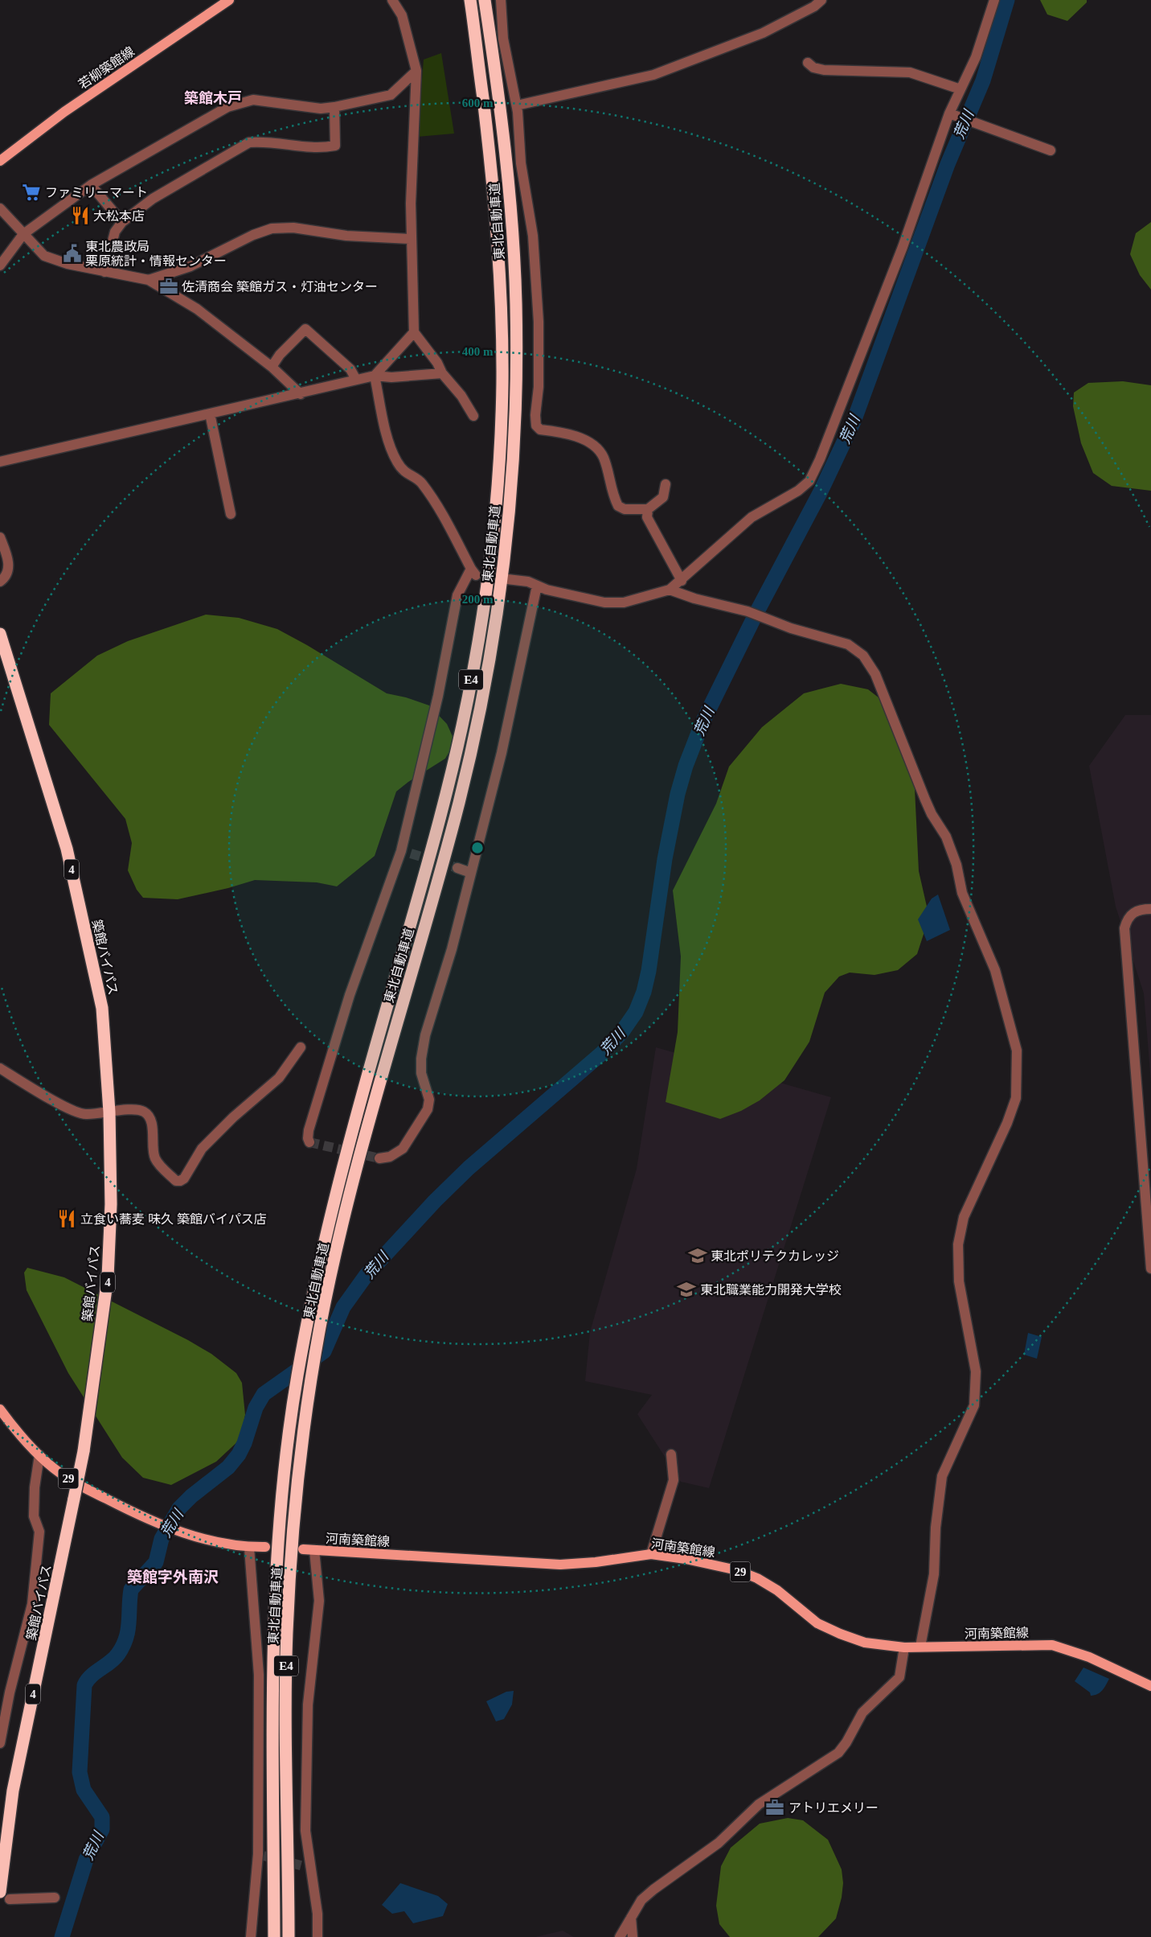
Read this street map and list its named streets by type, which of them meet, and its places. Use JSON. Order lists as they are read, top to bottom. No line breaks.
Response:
{"streets":{"highway":["東北自動車道","E4","4","築館バイパス"],"main road":["若柳築館線","29","河南築館線"]},"districts":["築館木戸","築館字外南沢"],"water":["荒川"],"places":{"supermarket":["ファミリーマート"],"restaurant":["大松本店","立食い蕎麦 味久 築館バイパス店"],"public building":["東北農政局 栗原統計・情報センター"],"office":["佐清商会 築館ガス・灯油センター","アトリエメリー"],"school or university":["東北ポリテクカレッジ","東北職業能力開発大学校"]},"rings":["600 m","400 m","200 m"]}
